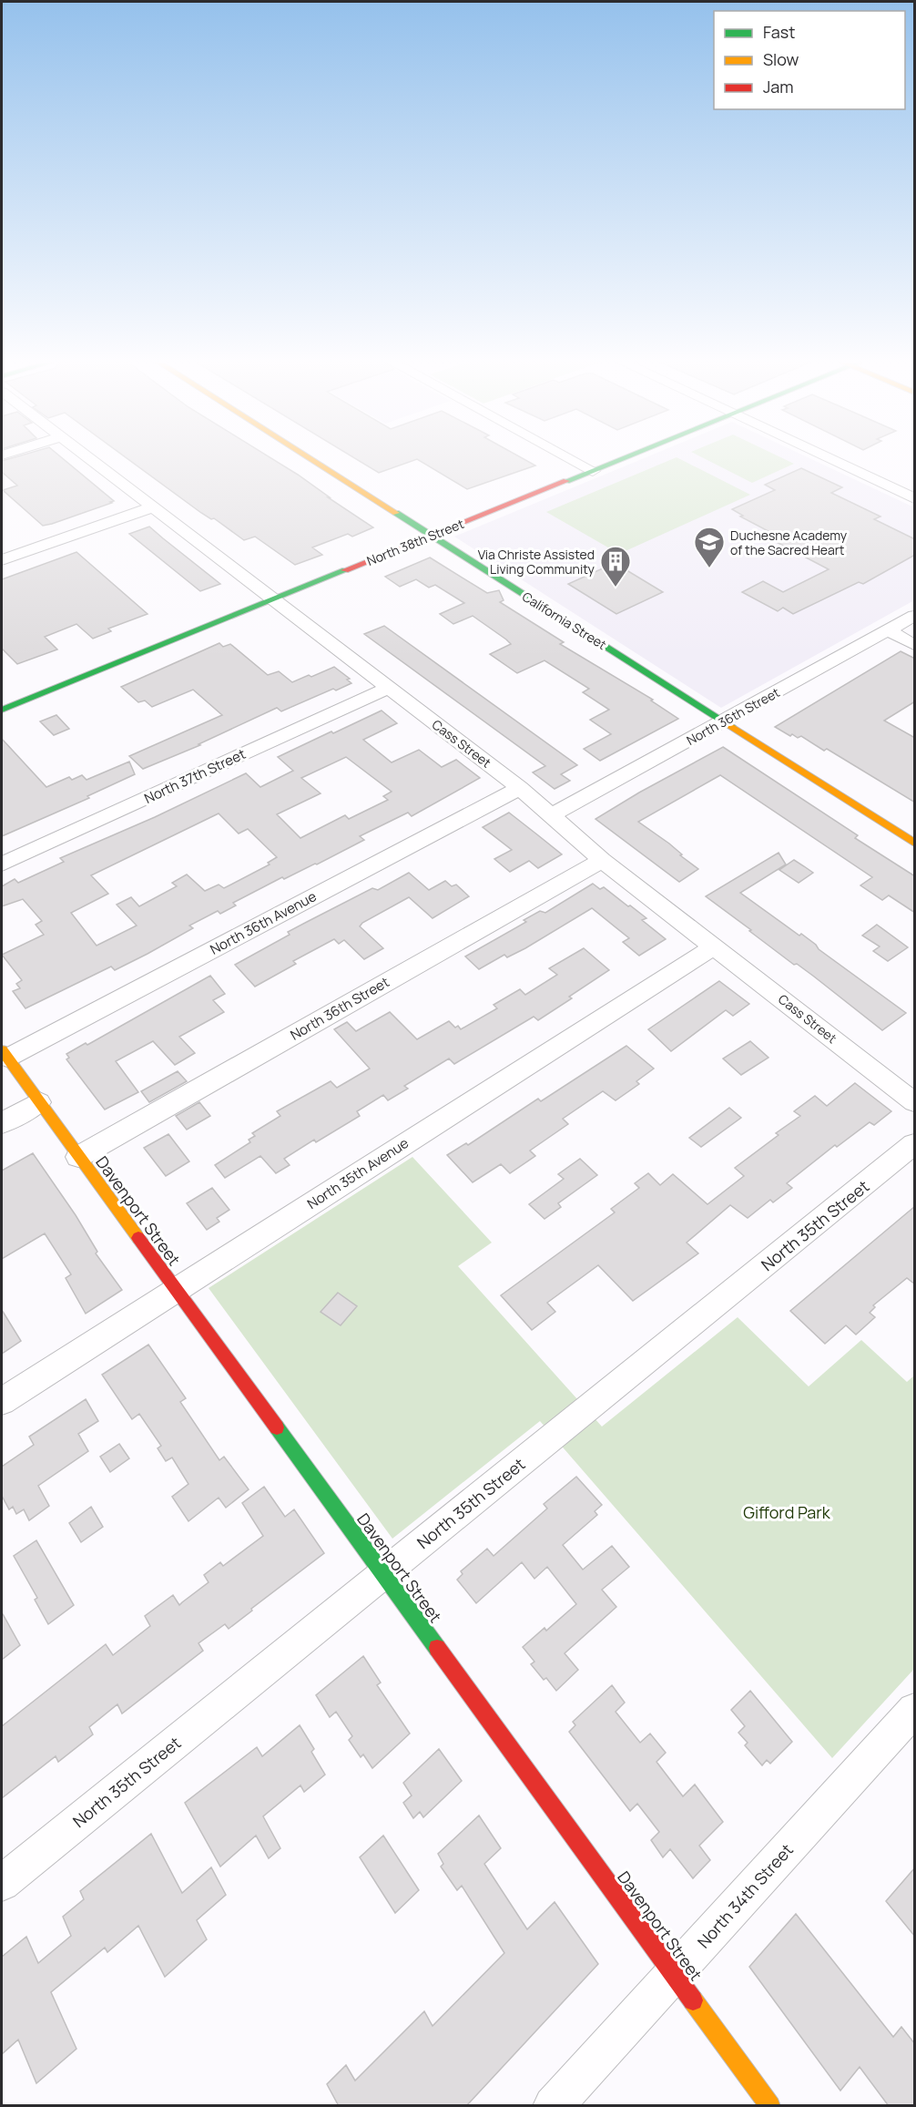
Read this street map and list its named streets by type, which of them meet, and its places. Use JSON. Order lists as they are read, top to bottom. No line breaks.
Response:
{"streets":{"street":["North 38th Street","California Street","North 36th Street","Cass Street","North 37th Street","North 36th Avenue","North 35th Avenue","Davenport Street","North 35th Street","North 34th Street"]},"crossings":[["North 38th Street","California Street"],["North 38th Street","Cass Street"],["California Street","North 36th Street"],["North 36th Street","Cass Street"],["North 36th Street","Davenport Street"],["Cass Street","North 37th Street"],["Cass Street","North 36th Avenue"],["Cass Street","North 35th Avenue"],["North 36th Avenue","Davenport Street"],["North 35th Avenue","Davenport Street"],["Davenport Street","North 35th Street"],["Davenport Street","North 34th Street"]],"parks":["Gifford Park"],"places":{"school or university":["Duchesne Academy of the Sacred Heart"],"building":["Via Christe Assisted Living Community"]},"legend":["Fast","Slow","Jam"]}
